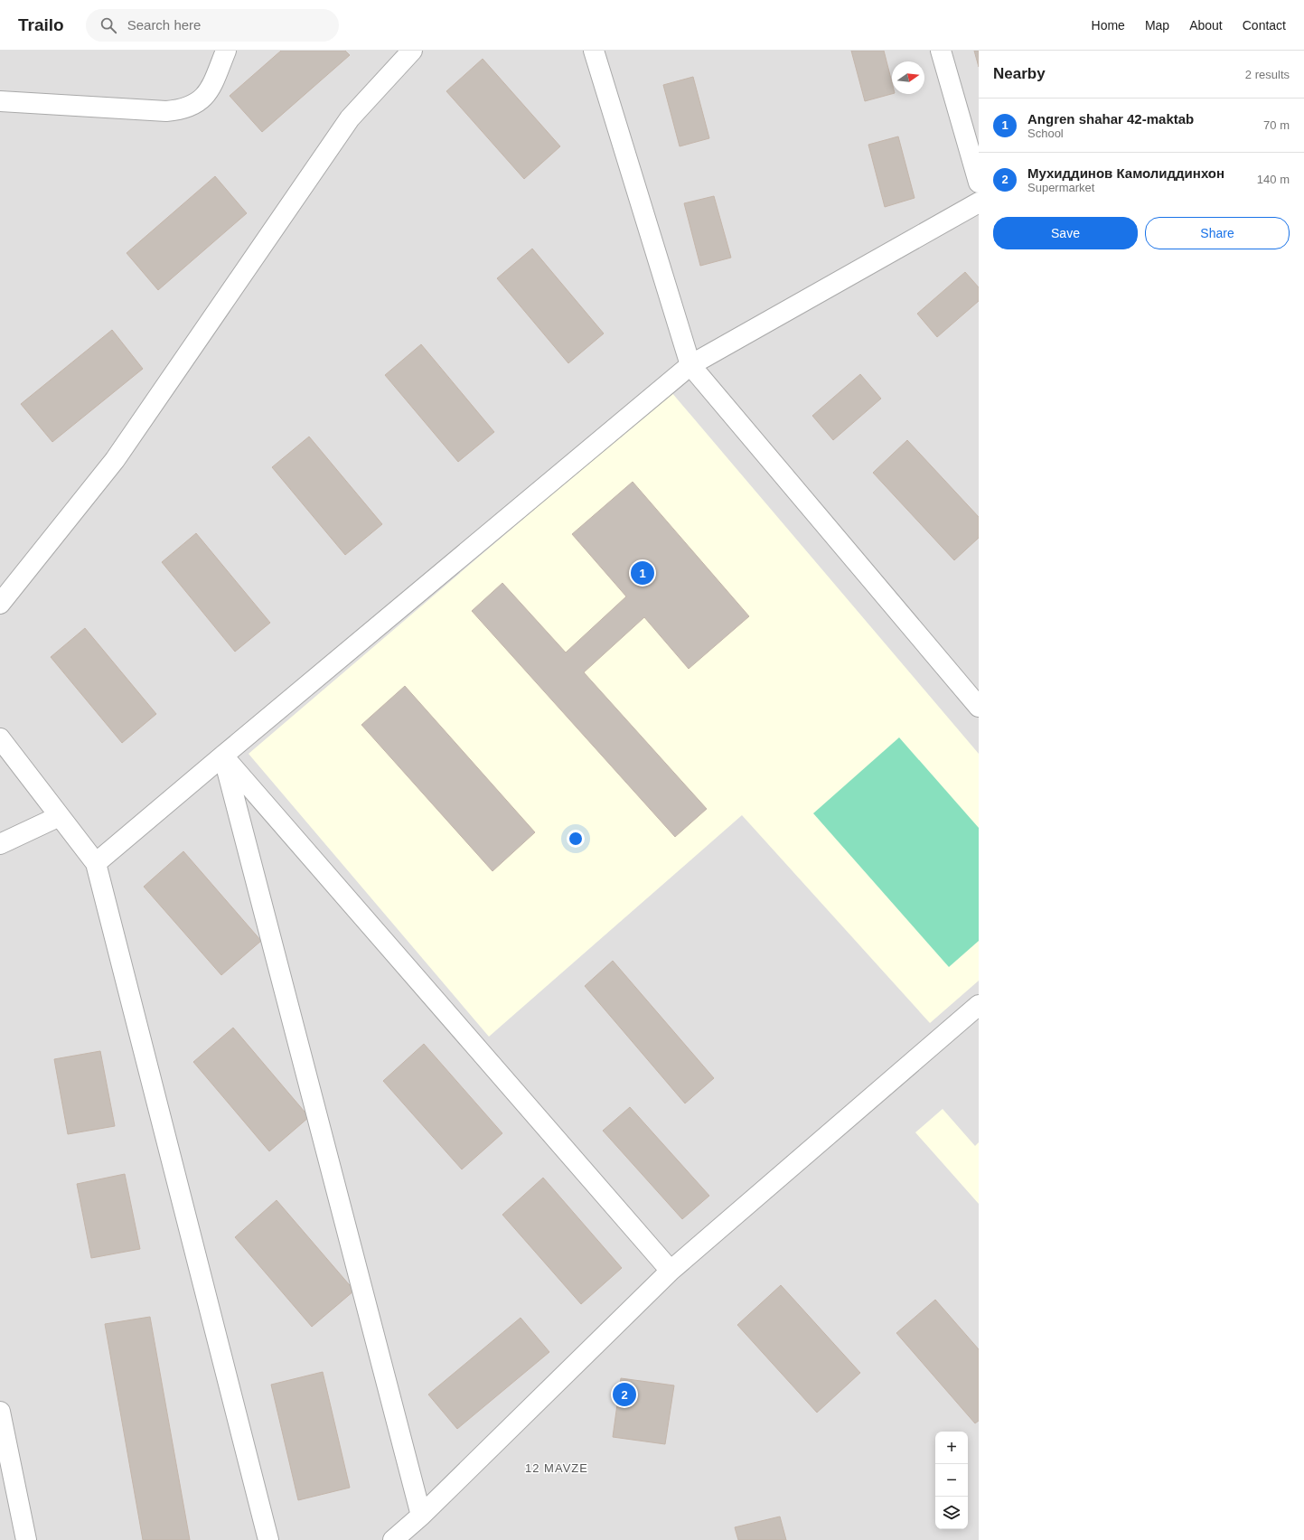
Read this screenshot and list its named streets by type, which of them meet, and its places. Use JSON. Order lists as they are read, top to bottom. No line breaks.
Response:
{"districts":["12 MAVZE"],"north":"right","page":{"header":"Trailo","search":"Search here","nav":["Home","Map","About","Contact"],"heading":["Nearby","2 results"],"list":[{"mark":"1","name":"Angren shahar 42-maktab","note":"School","value":"70 m"},{"mark":"2","name":"Мухиддинов Камолиддинхон","note":"Supermarket","value":"140 m"}],"buttons":["Save","Share"],"pins":["1","2"],"map_buttons":["+","−"]}}
